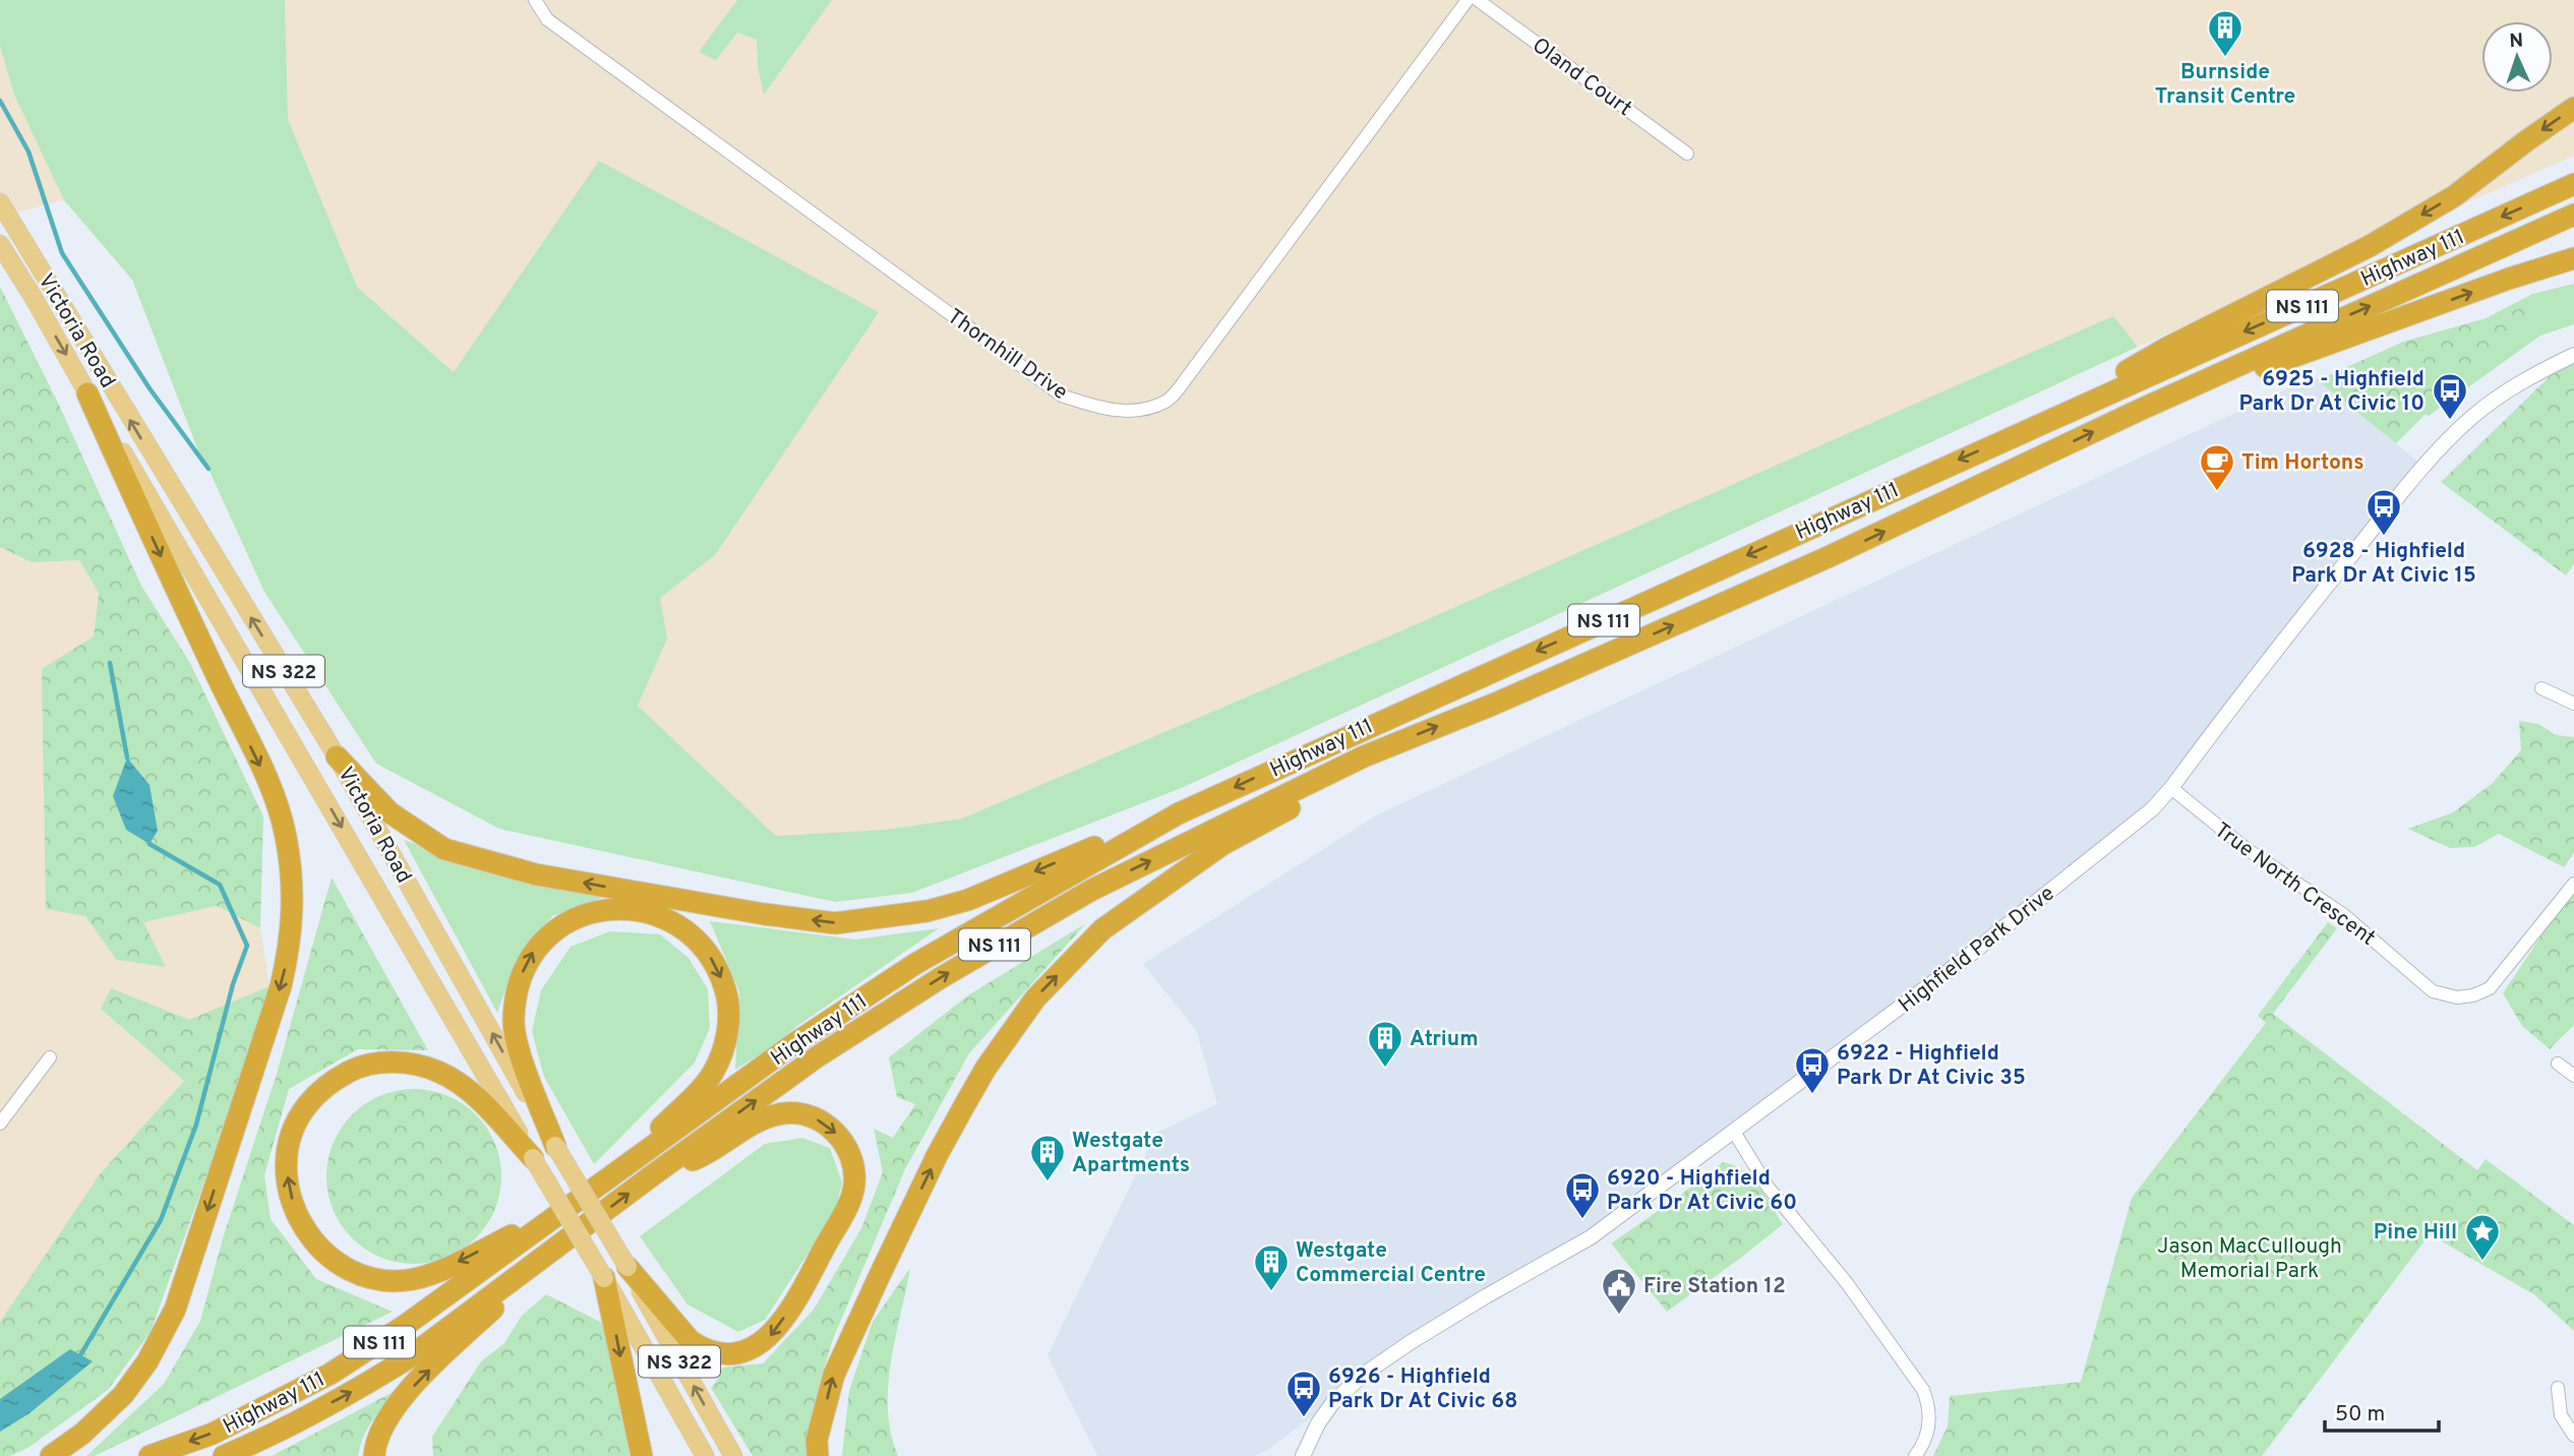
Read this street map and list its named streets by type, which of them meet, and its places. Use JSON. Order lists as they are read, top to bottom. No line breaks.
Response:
{"streets":{"highway":["Highway 111","NS 111"],"main road":["Victoria Road","NS 322"],"street":["Oland Court","Thornhill Drive","True North Crescent","Highfield Park Drive"]},"crossings":[["True North Crescent","Highfield Park Drive"]],"parks":["Jason MacCullough Memorial Park"],"places":{"building":["Burnside Transit Centre","Atrium","Westgate Apartments","Westgate Commercial Centre"],"bus stop":["6925 - Highfield Park Dr At Civic 10","6928 - Highfield Park Dr At Civic 15","6922 - Highfield Park Dr At Civic 35","6920 - Highfield Park Dr At Civic 60","6926 - Highfield Park Dr At Civic 68"],"cafe":["Tim Hortons"],"place":["Pine Hill"],"public building":["Fire Station 12"]},"scale_bar":"50 m","north":"top"}
